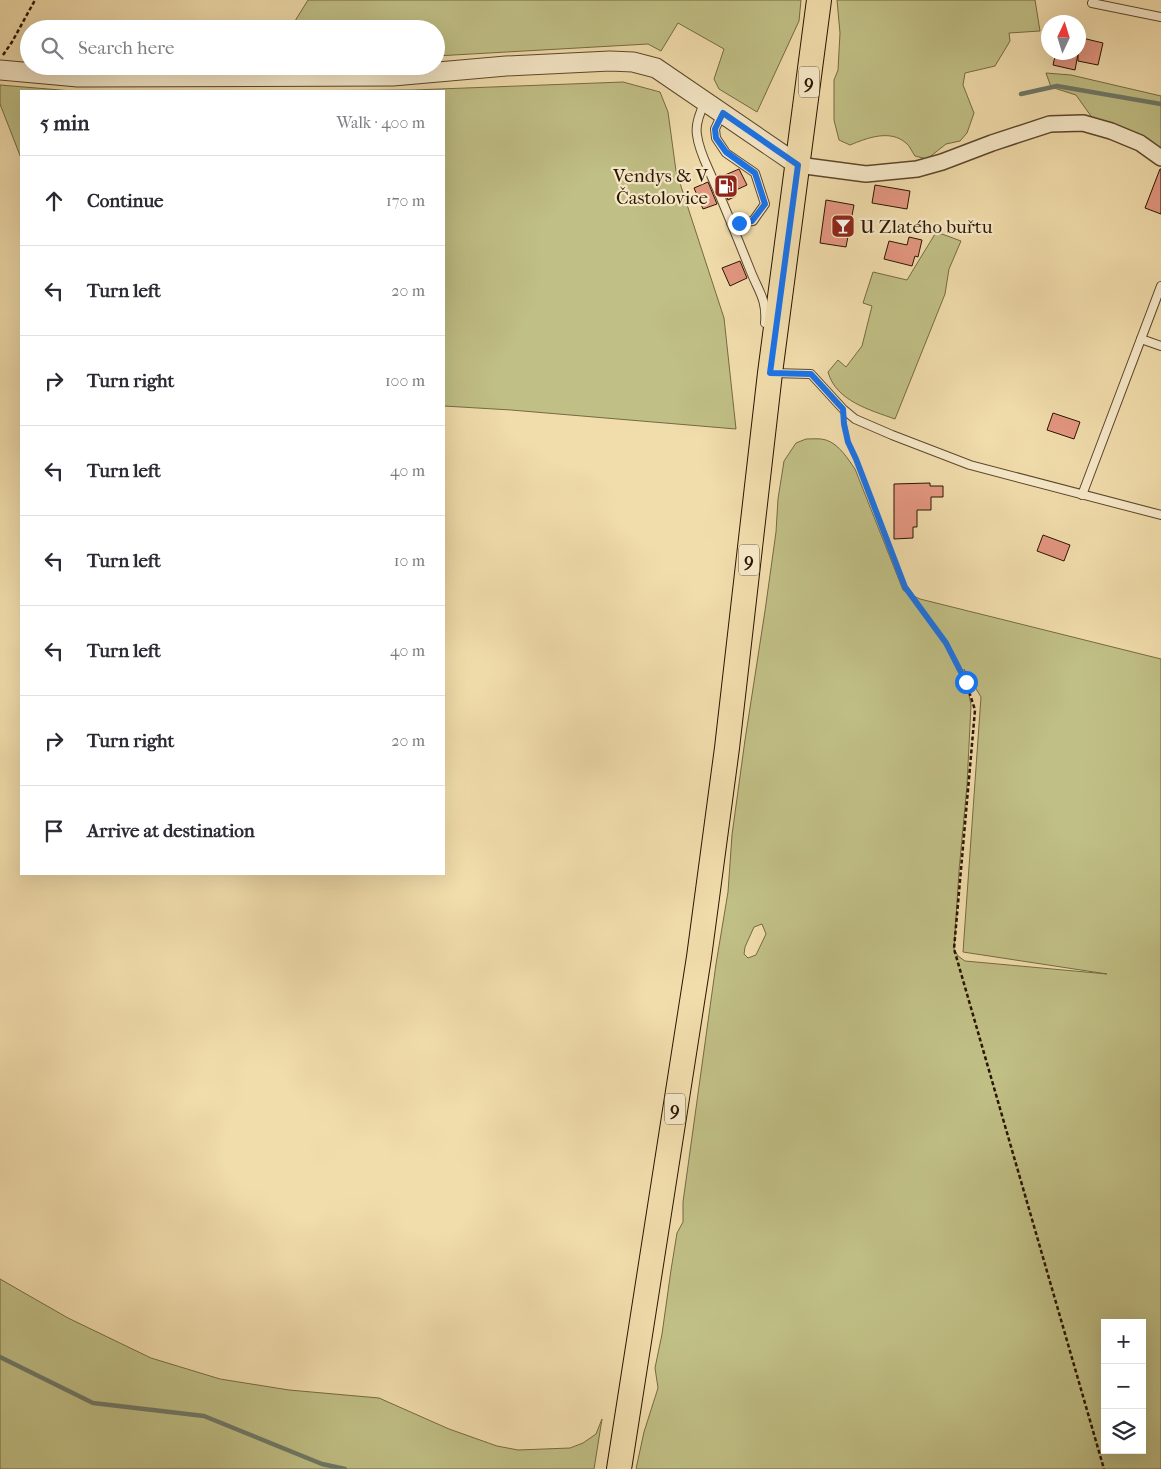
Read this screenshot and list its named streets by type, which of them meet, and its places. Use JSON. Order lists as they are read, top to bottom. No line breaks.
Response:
{"streets":{"main road":["9"]},"places":{"fuel station":["Vendys & V Častolovice"],"bar":["U Zlatého buřtu"]},"north":"top","page":{"search":"Search here","heading":["5 min","Walk · 400 m"],"list":[["Continue","170 m"],["Turn left","20 m"],["Turn right","100 m"],["Turn left","40 m"],["Turn left","10 m"],["Turn left","40 m"],["Turn right","20 m"],"Arrive at destination"],"map_buttons":["+","−"]}}
